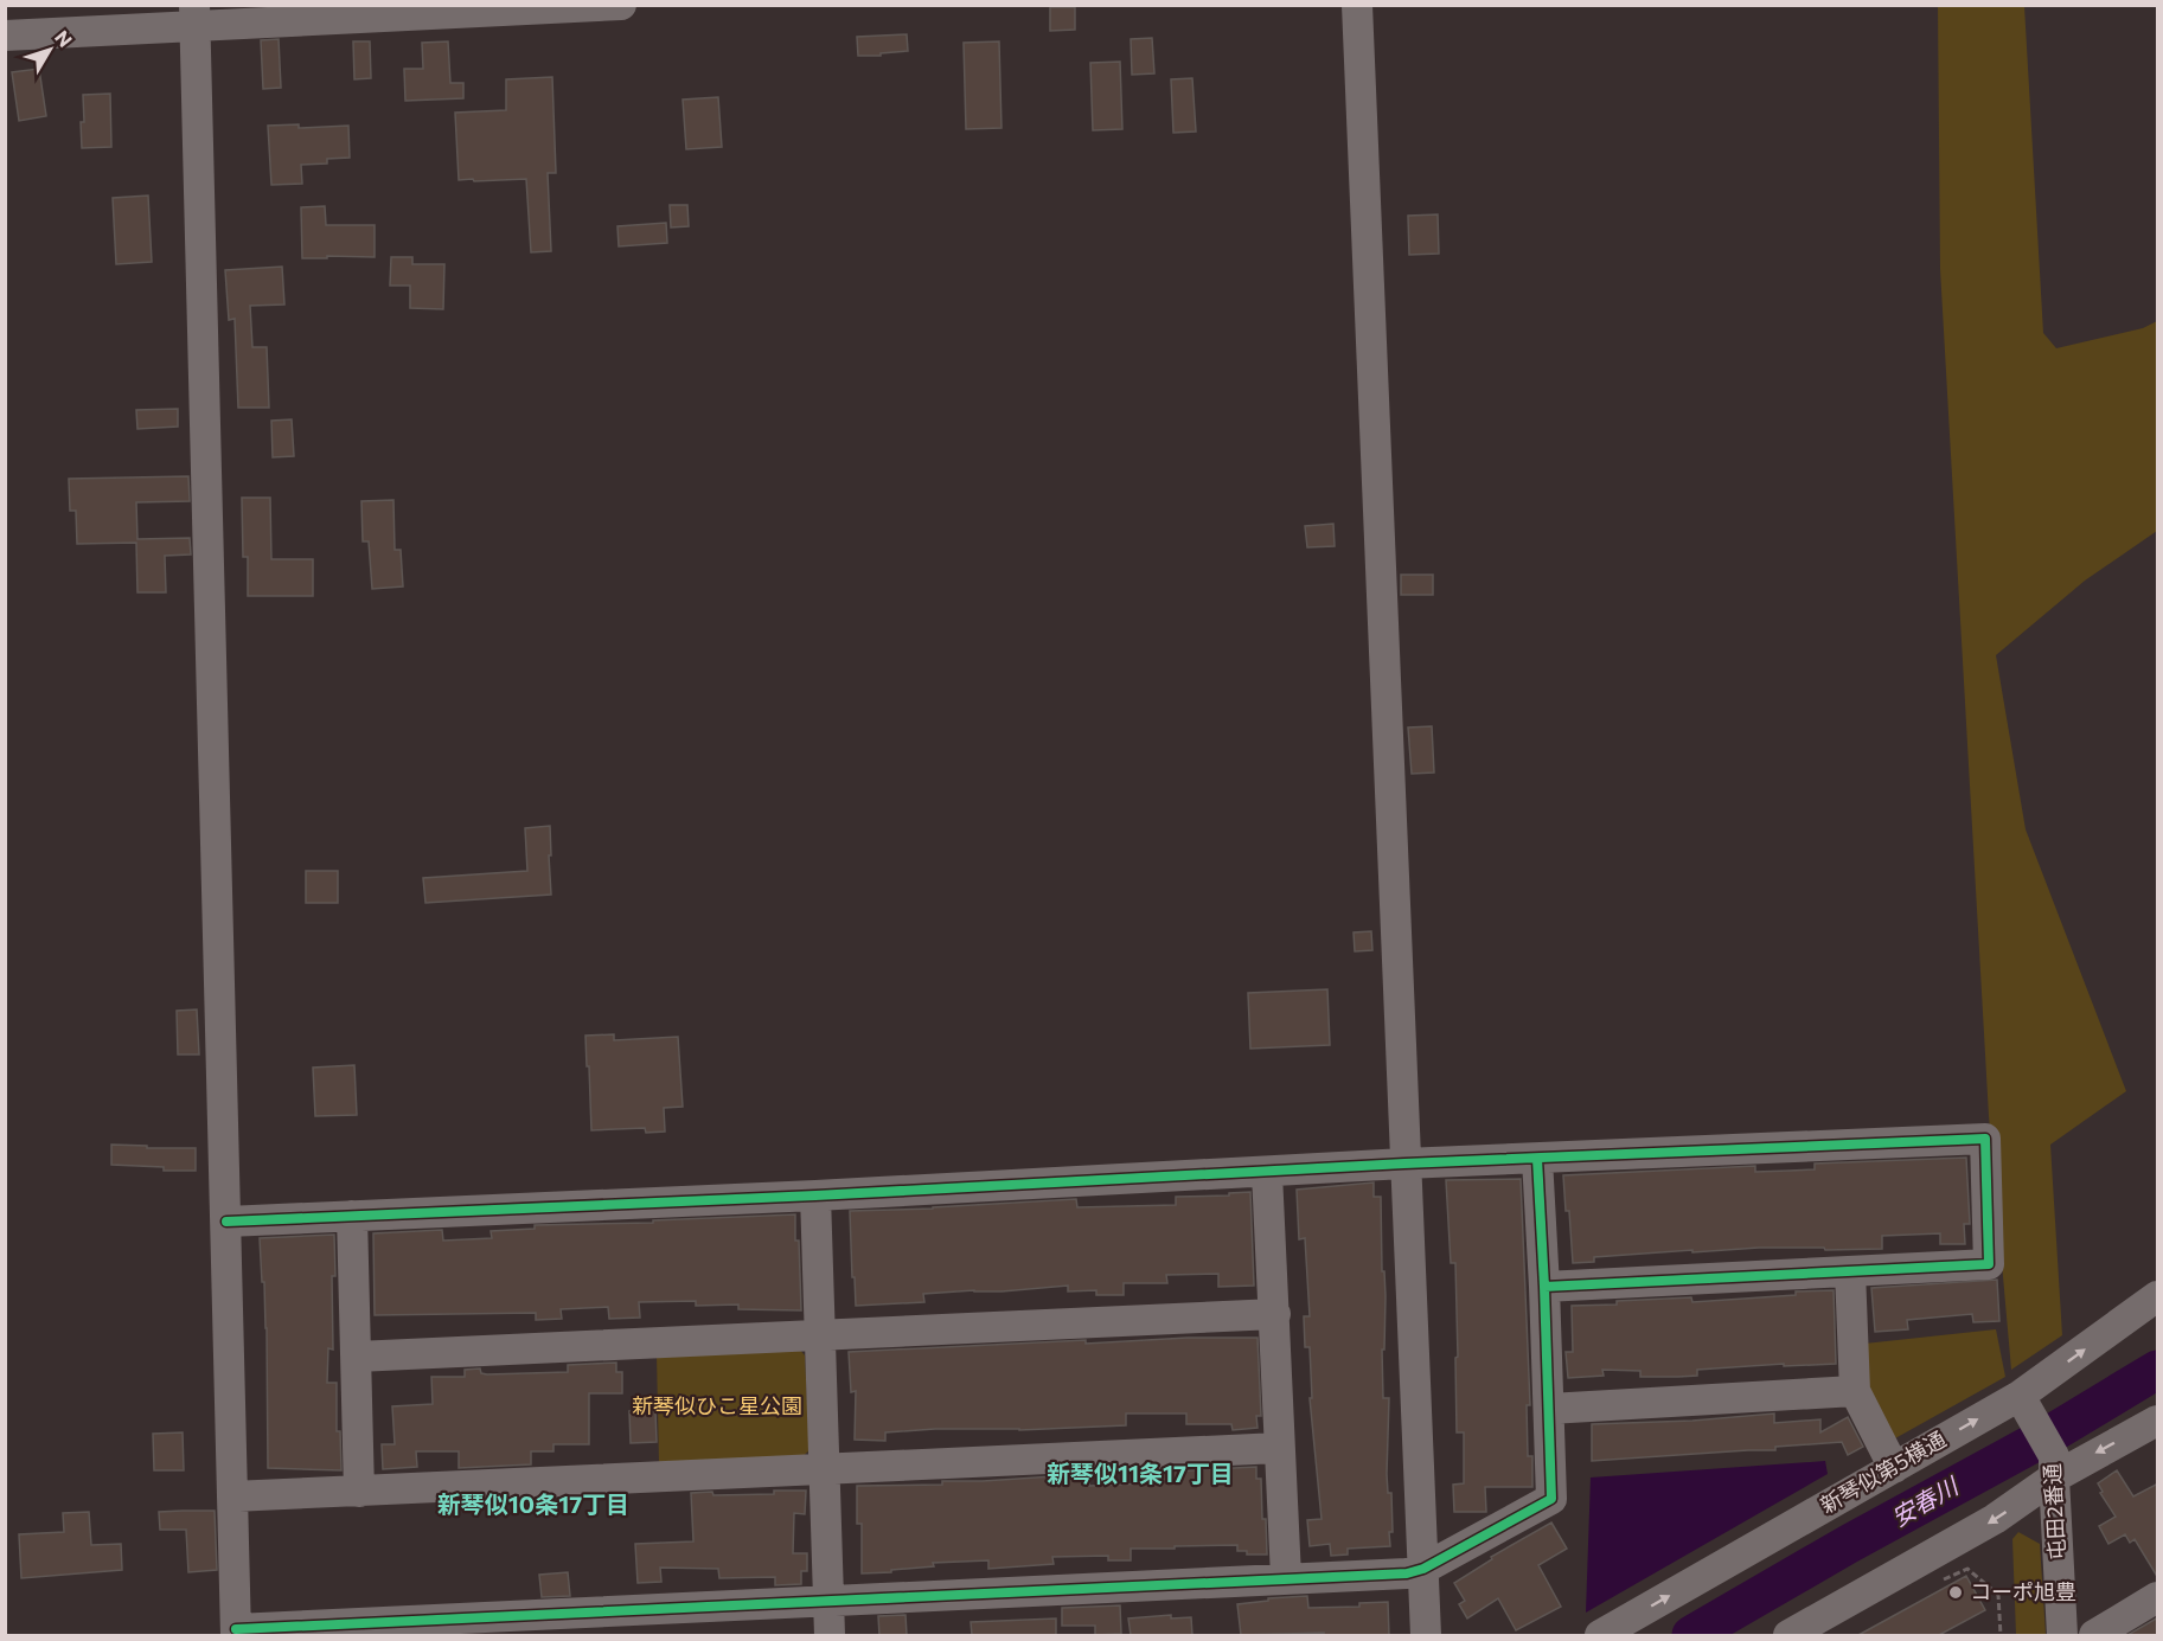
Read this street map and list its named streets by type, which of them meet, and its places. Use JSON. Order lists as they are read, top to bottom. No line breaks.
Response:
{"streets":{"street":["新琴似第5横通","屯田2番通"]},"crossings":[["新琴似第5横通","屯田2番通"]],"districts":["新琴似11条17丁目","新琴似10条17丁目"],"water":["安春川"],"parks":["新琴似ひこ星公園"],"places":["コーポ旭豊"],"north":"top right"}
